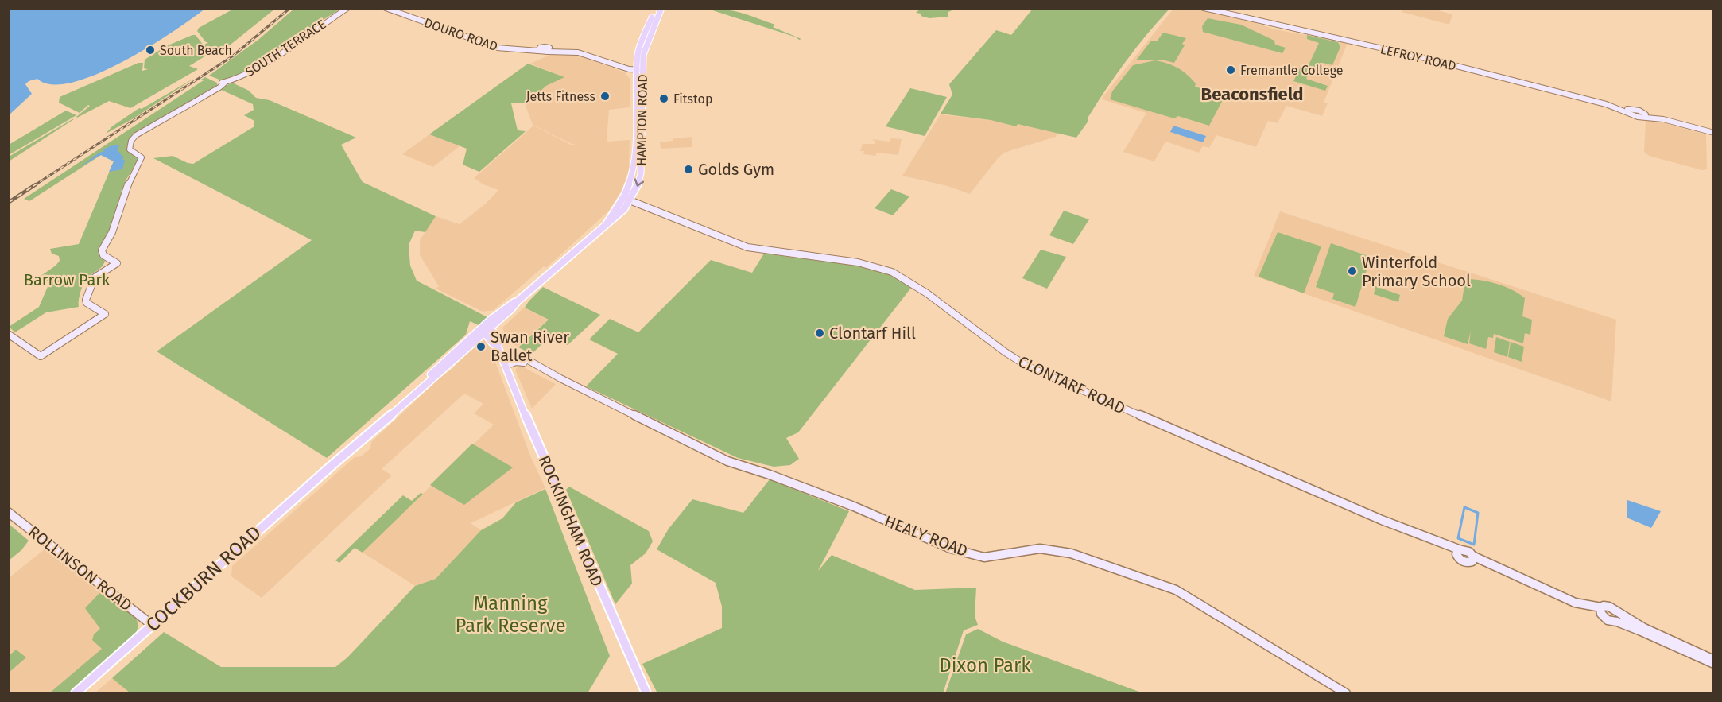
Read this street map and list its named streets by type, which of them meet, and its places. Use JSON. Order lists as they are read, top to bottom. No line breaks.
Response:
{"streets":{"main road":["HAMPTON ROAD","ROCKINGHAM ROAD","COCKBURN ROAD"],"street":["DOURO ROAD","SOUTH TERRACE","LEFROY ROAD","CLONTARF ROAD","HEALY ROAD","ROLLINSON ROAD"]},"crossings":[["HAMPTON ROAD","CLONTARF ROAD"],["HAMPTON ROAD","ROCKINGHAM ROAD"],["HAMPTON ROAD","COCKBURN ROAD"],["ROCKINGHAM ROAD","HEALY ROAD"],["ROCKINGHAM ROAD","COCKBURN ROAD"],["ROLLINSON ROAD","COCKBURN ROAD"]],"districts":["Beaconsfield"],"parks":["Barrow Park","Manning Park Reserve","Dixon Park"],"places":["South Beach","Fremantle College","Jetts Fitness","Fitstop","Golds Gym","Winterfold Primary School","Clontarf Hill","Swan River Ballet"]}
